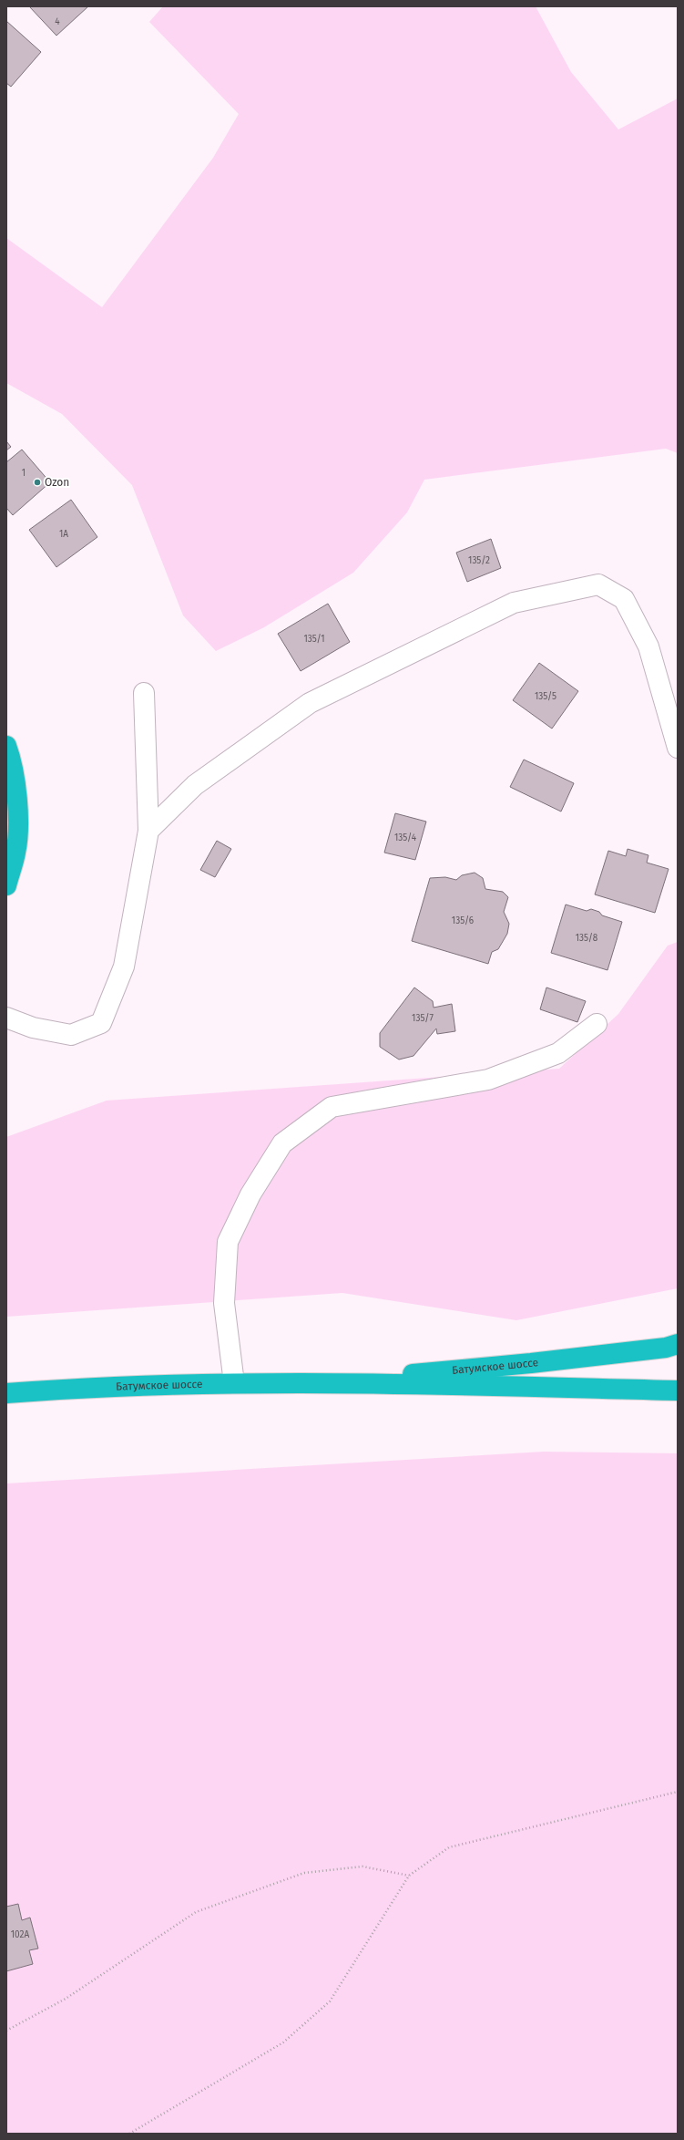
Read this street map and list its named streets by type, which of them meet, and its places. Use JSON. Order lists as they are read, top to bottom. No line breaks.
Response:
{"streets":{"highway":["Батумское шоссе"]},"places":["Ozon"],"house_numbers":["4","1","1А","135/2","135/1","135/5","135/4","135/6","135/8","135/7","102А"]}
